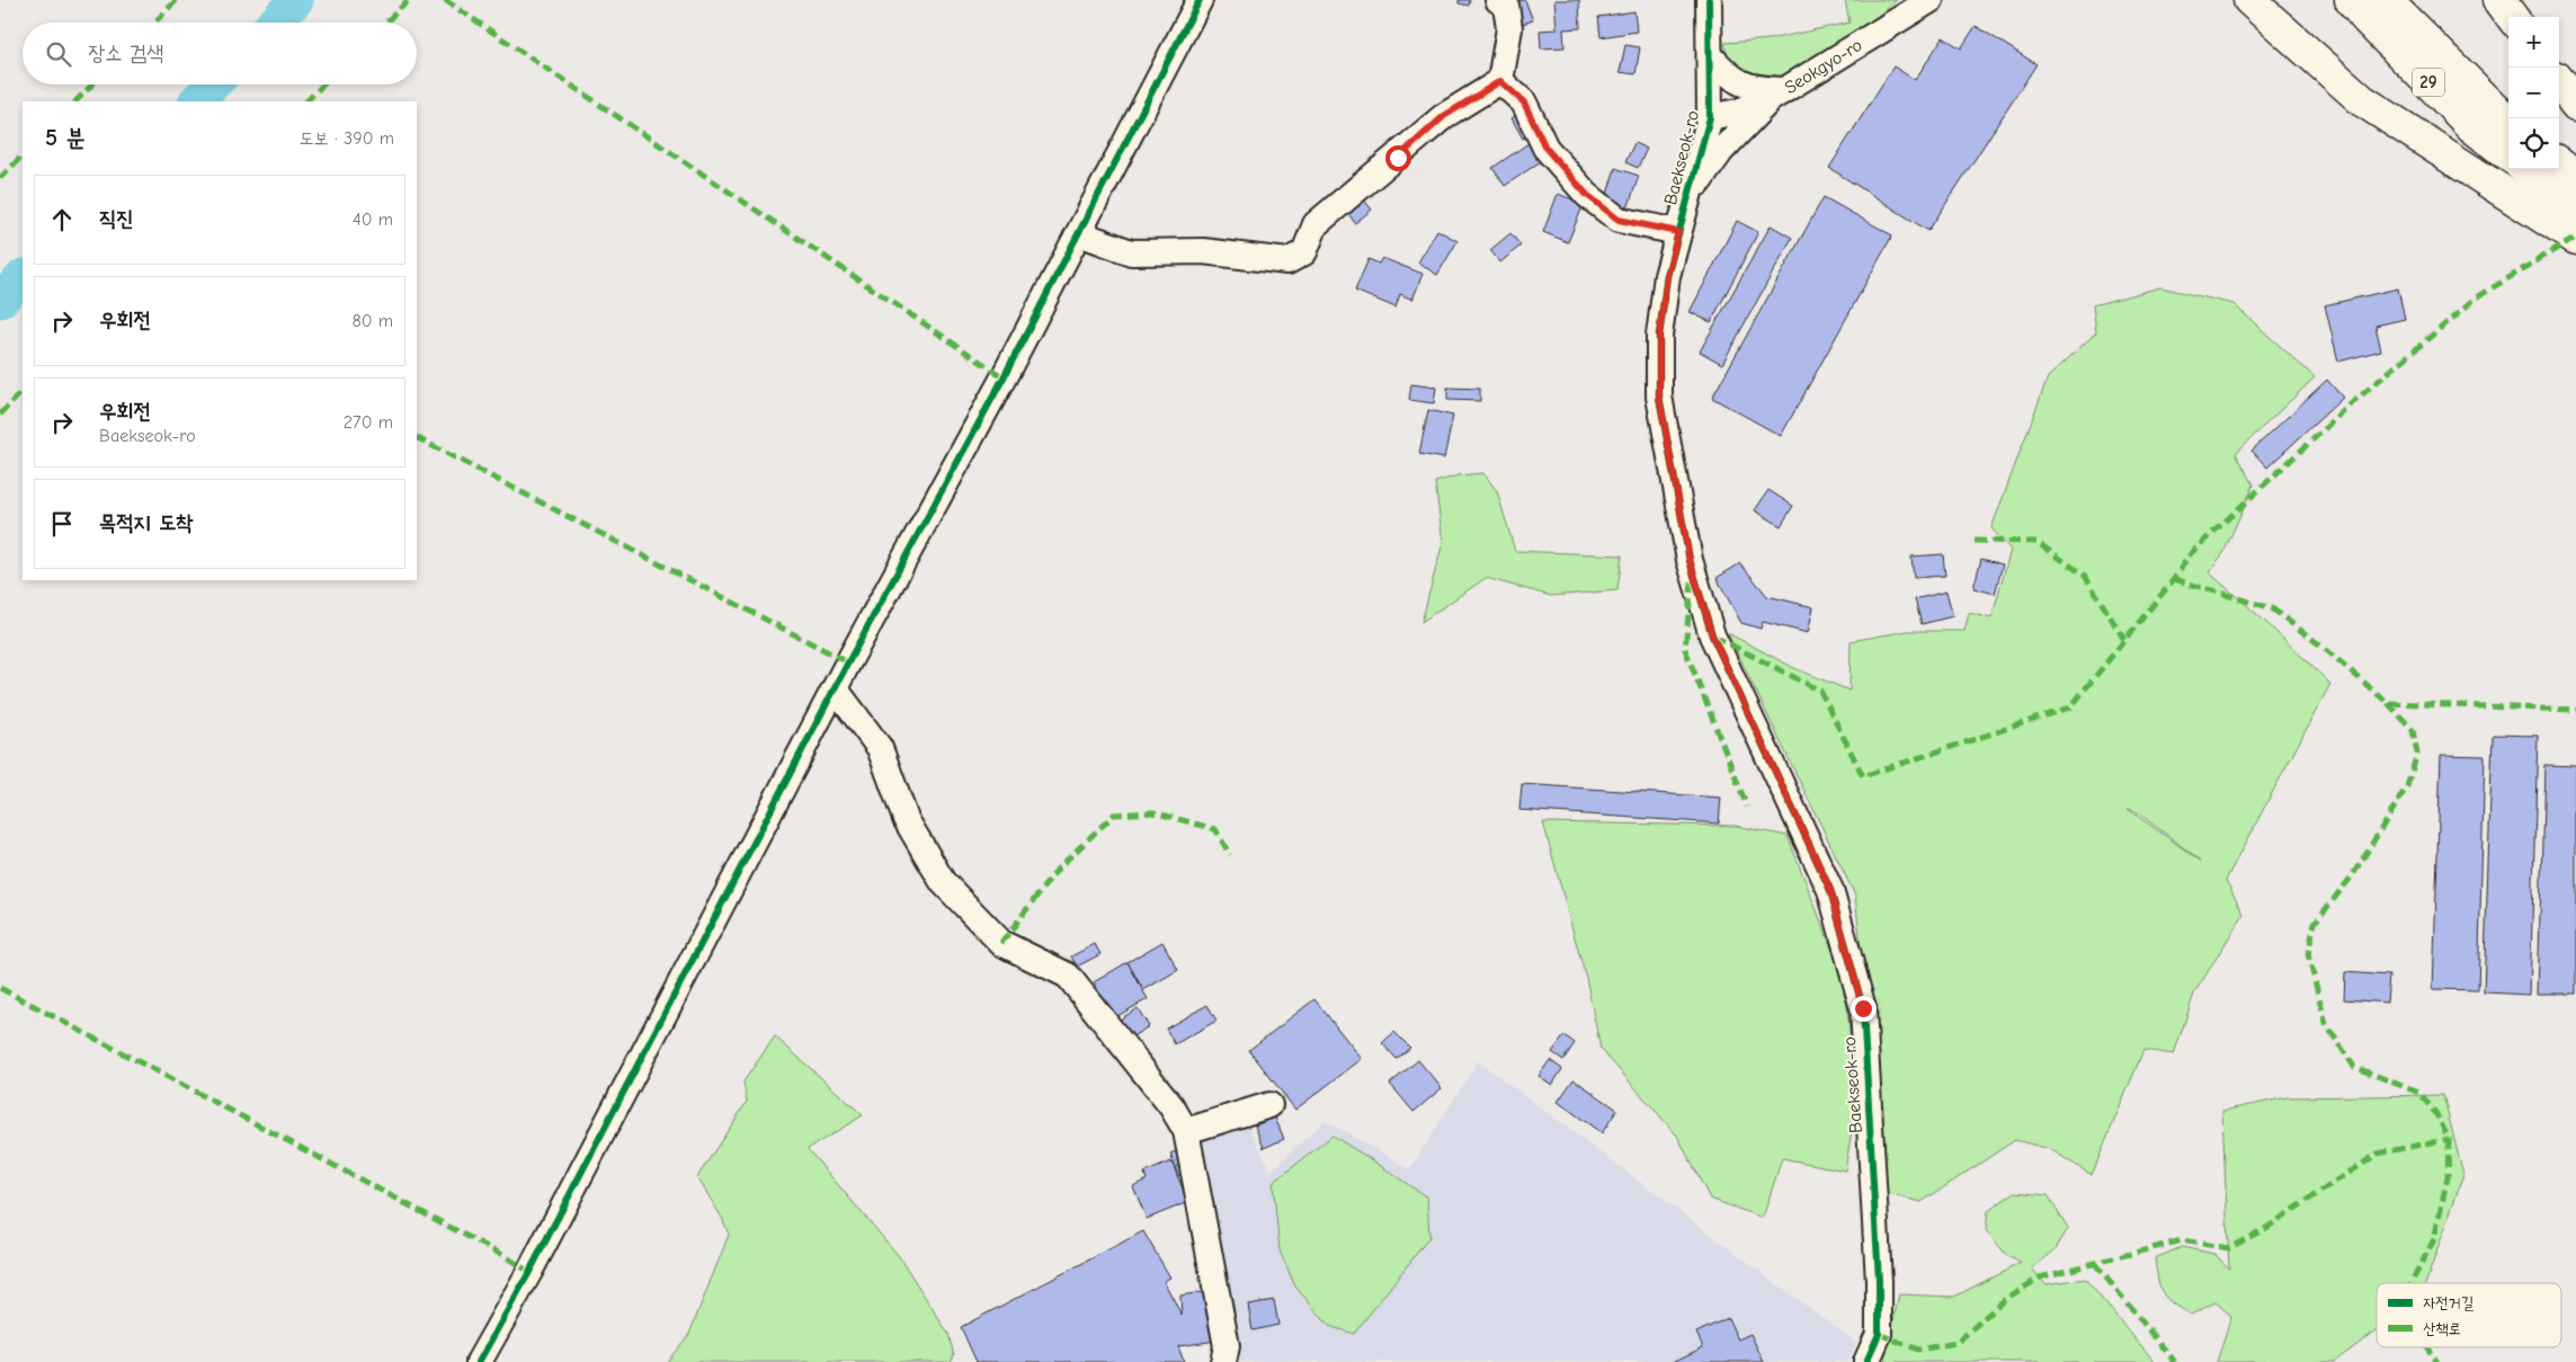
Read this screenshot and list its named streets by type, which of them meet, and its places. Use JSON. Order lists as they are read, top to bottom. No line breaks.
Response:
{"streets":{"highway":["29"],"street":["Seokgyo-ro","Baekseok-ro"]},"crossings":[["Seokgyo-ro","Baekseok-ro"]],"legend":["자전거길","산책로"],"page":{"map_buttons":["+","−"],"search":"장소 검색","heading":["5 분","도보 · 390 m"],"list":[["직진","40 m"],["우회전","80 m"],["우회전","Baekseok-ro","270 m"],"목적지 도착"]}}
